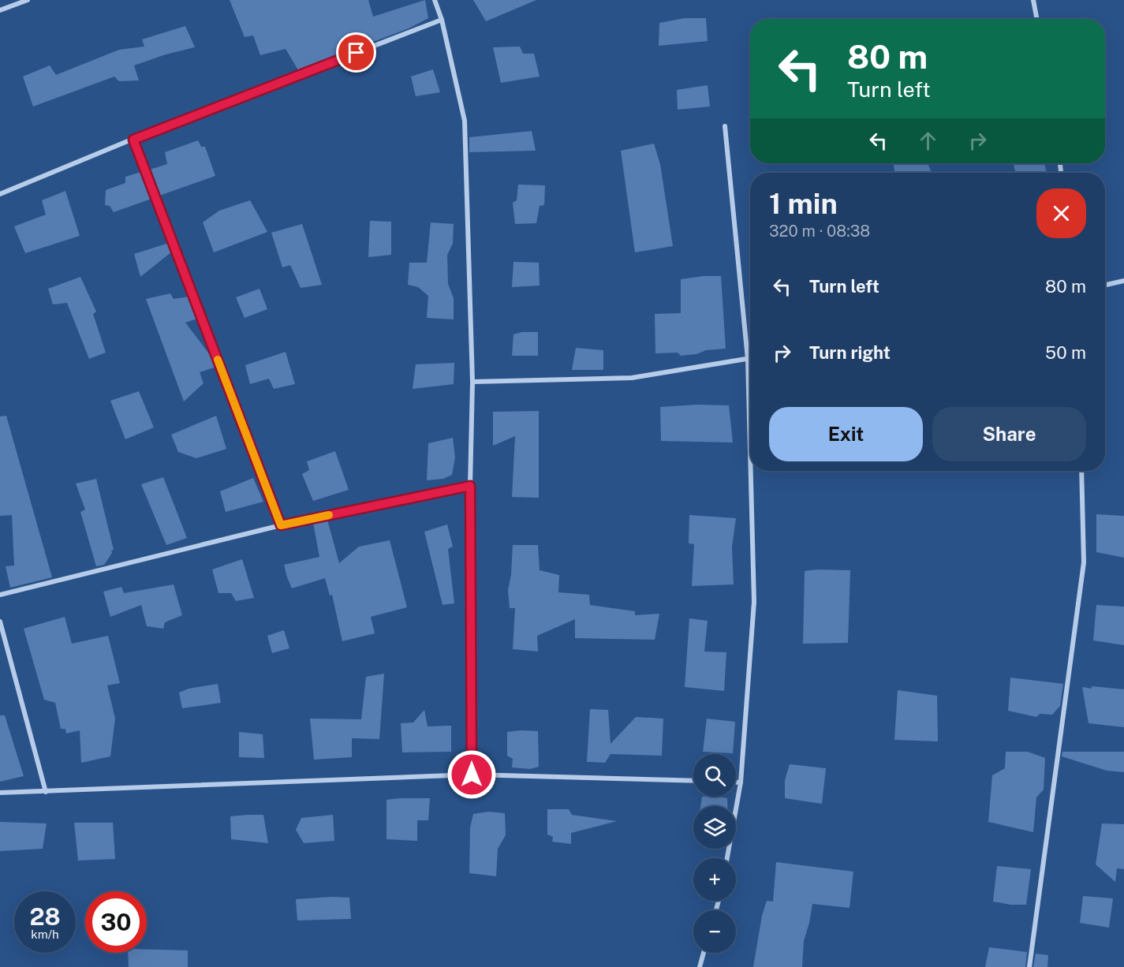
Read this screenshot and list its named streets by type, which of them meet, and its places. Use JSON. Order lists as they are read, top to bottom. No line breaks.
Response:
{"page":{"turn":["80 m","Turn left"],"heading":["1 min","320 m · 08:38"],"list":[{"name":"Turn left","value":"80 m"},{"name":"Turn right","value":"50 m"}],"buttons":["Exit","Share"],"map_buttons":["+","−"],"speed":"28 km/h","limit":"30"}}
